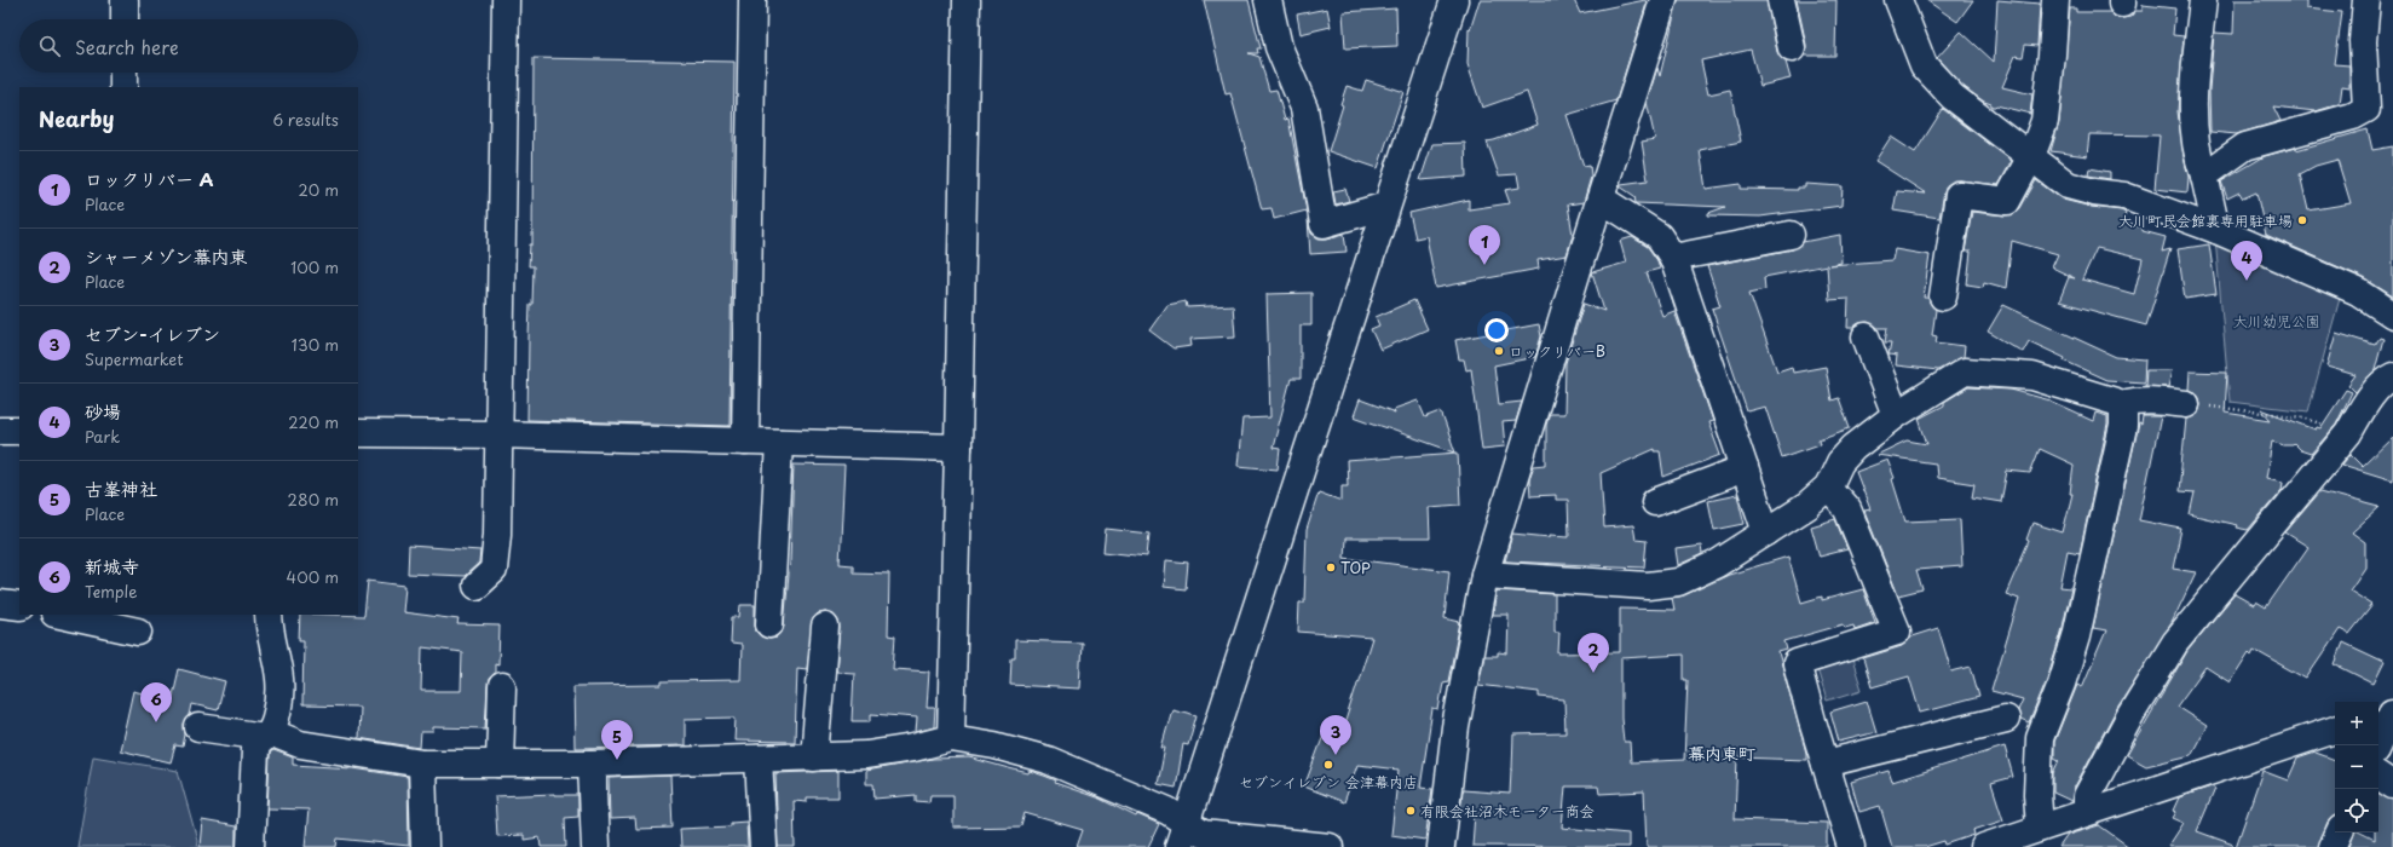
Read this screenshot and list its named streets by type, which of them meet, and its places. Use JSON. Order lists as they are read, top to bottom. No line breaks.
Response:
{"districts":["幕内東町"],"parks":["大川幼児公園"],"places":["大川町民会館裏専用駐車場","ロックリバーB","TOP","セブンイレブン 会津幕内店","有限会社沼木モーター商会"],"page":{"search":"Search here","heading":["Nearby","6 results"],"list":[{"mark":"1","name":"ロックリバー A","note":"Place","value":"20 m"},{"mark":"2","name":"シャーメゾン幕内東","note":"Place","value":"100 m"},{"mark":"3","name":"セブン-イレブン","note":"Supermarket","value":"130 m"},{"mark":"4","name":"砂場","note":"Park","value":"220 m"},{"mark":"5","name":"古峯神社","note":"Place","value":"280 m"},{"mark":"6","name":"新城寺","note":"Temple","value":"400 m"}],"pins":["1","4","2","6","3","5"],"map_buttons":["+","−"]}}
